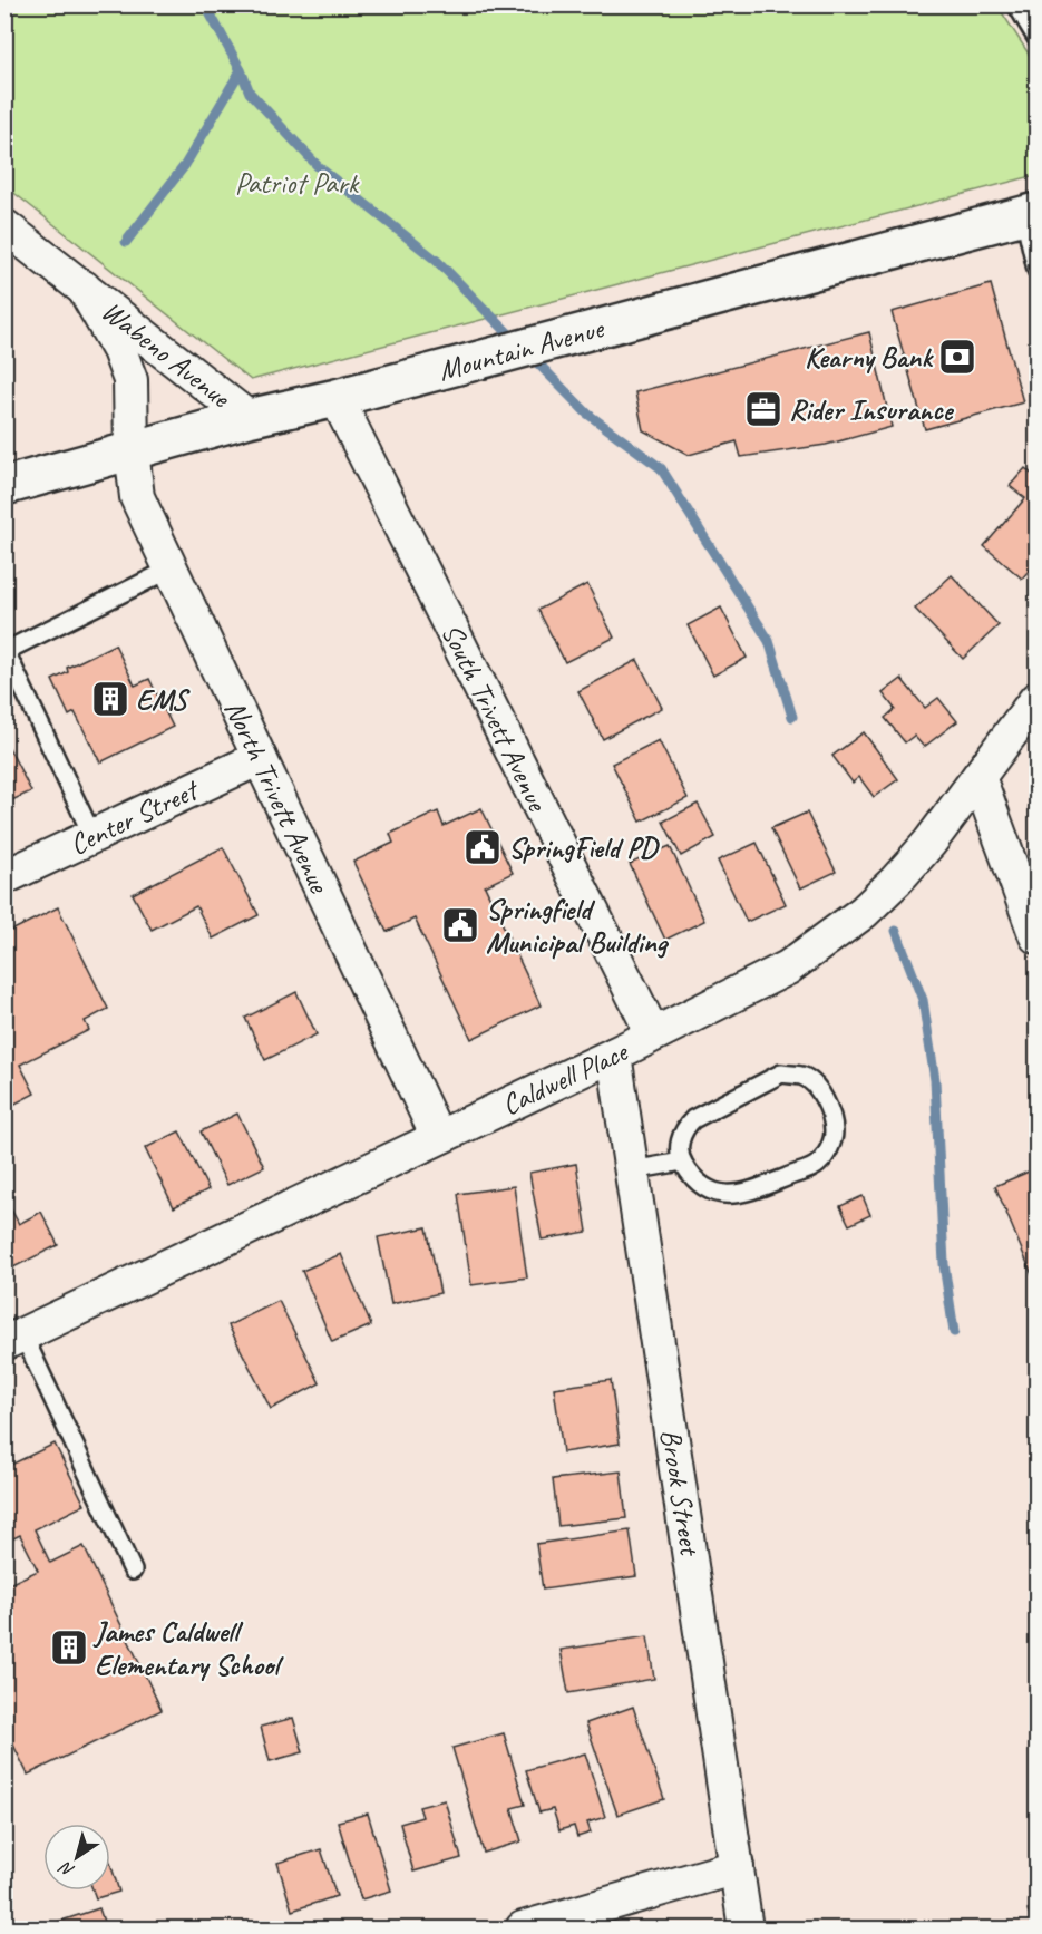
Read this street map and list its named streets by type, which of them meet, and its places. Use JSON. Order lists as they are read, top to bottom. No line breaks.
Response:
{"streets":{"street":["Mountain Avenue","Wabeno Avenue","South Trivett Avenue","North Trivett Avenue","Center Street","Caldwell Place","Brook Street"]},"crossings":[["Mountain Avenue","Wabeno Avenue"],["Mountain Avenue","South Trivett Avenue"],["Mountain Avenue","North Trivett Avenue"],["Wabeno Avenue","North Trivett Avenue"],["South Trivett Avenue","Caldwell Place"],["North Trivett Avenue","Center Street"],["North Trivett Avenue","Caldwell Place"],["Caldwell Place","Brook Street"]],"parks":["Patriot Park"],"places":{"bank":["Kearny Bank"],"office":["Rider Insurance"],"building":["EMS","James Caldwell Elementary School"],"public building":["SpringField PD","Springfield Municipal Building"]},"north":"bottom left"}
